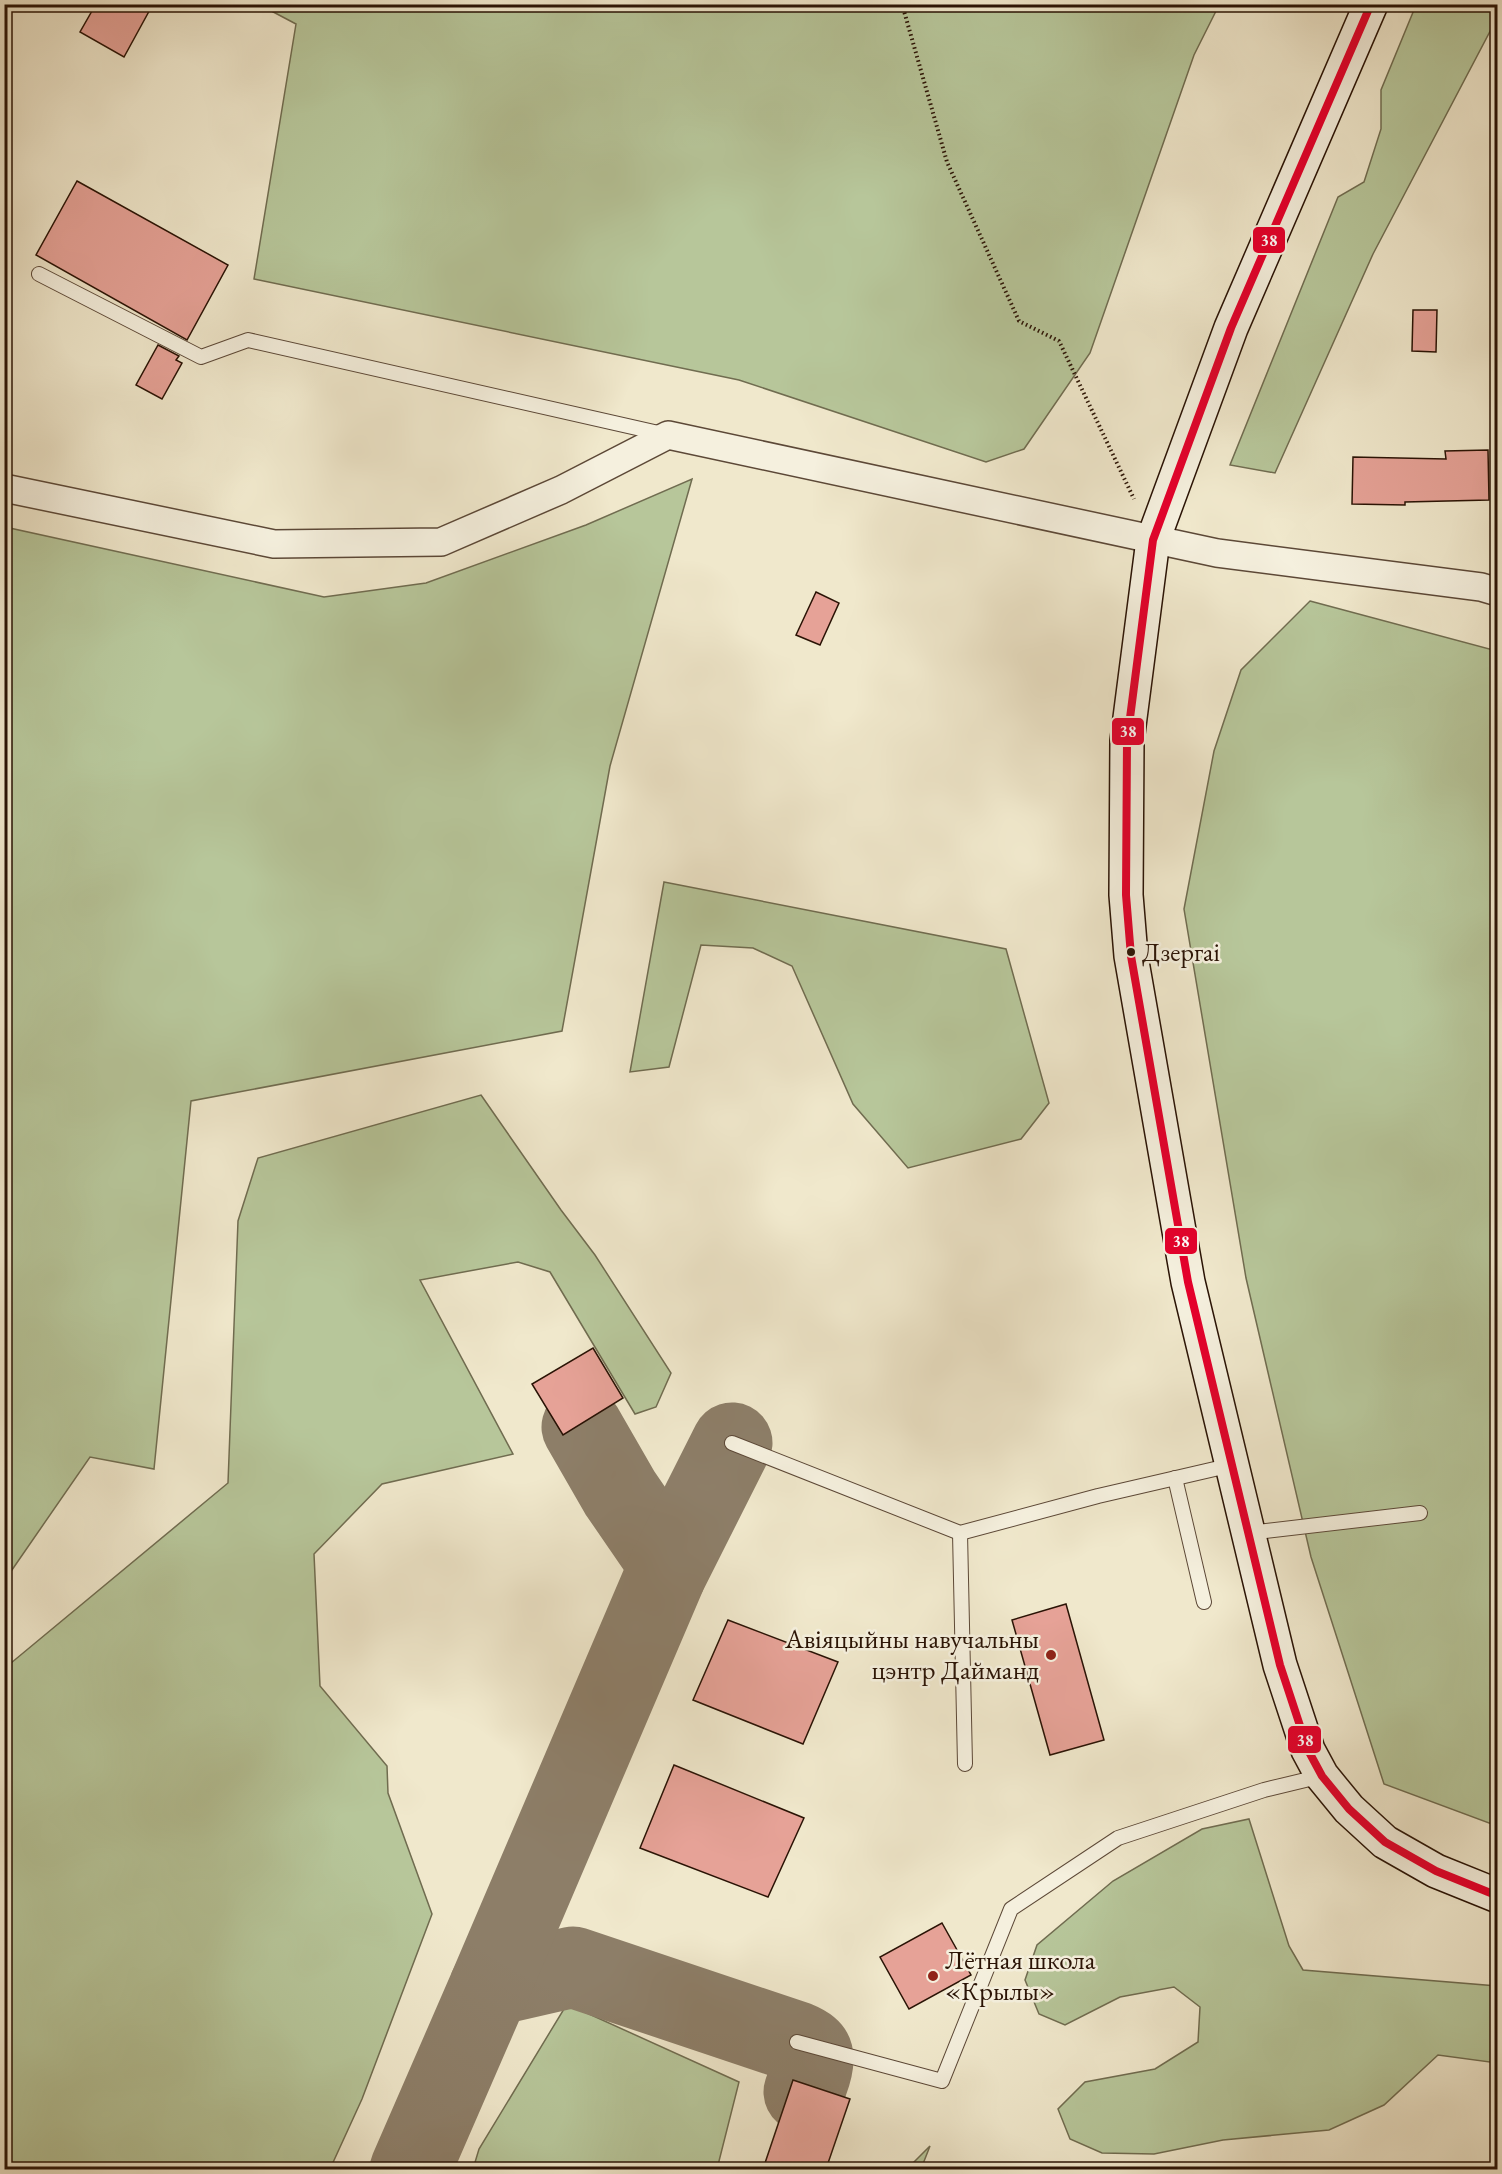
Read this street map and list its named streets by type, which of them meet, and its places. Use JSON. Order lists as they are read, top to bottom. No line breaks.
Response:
{"places":["Дзергаі","Авіяцыйны навучальны цэнтр Дайманд","Лётная школа «Крылы»"],"lines":["transit line 38"]}
